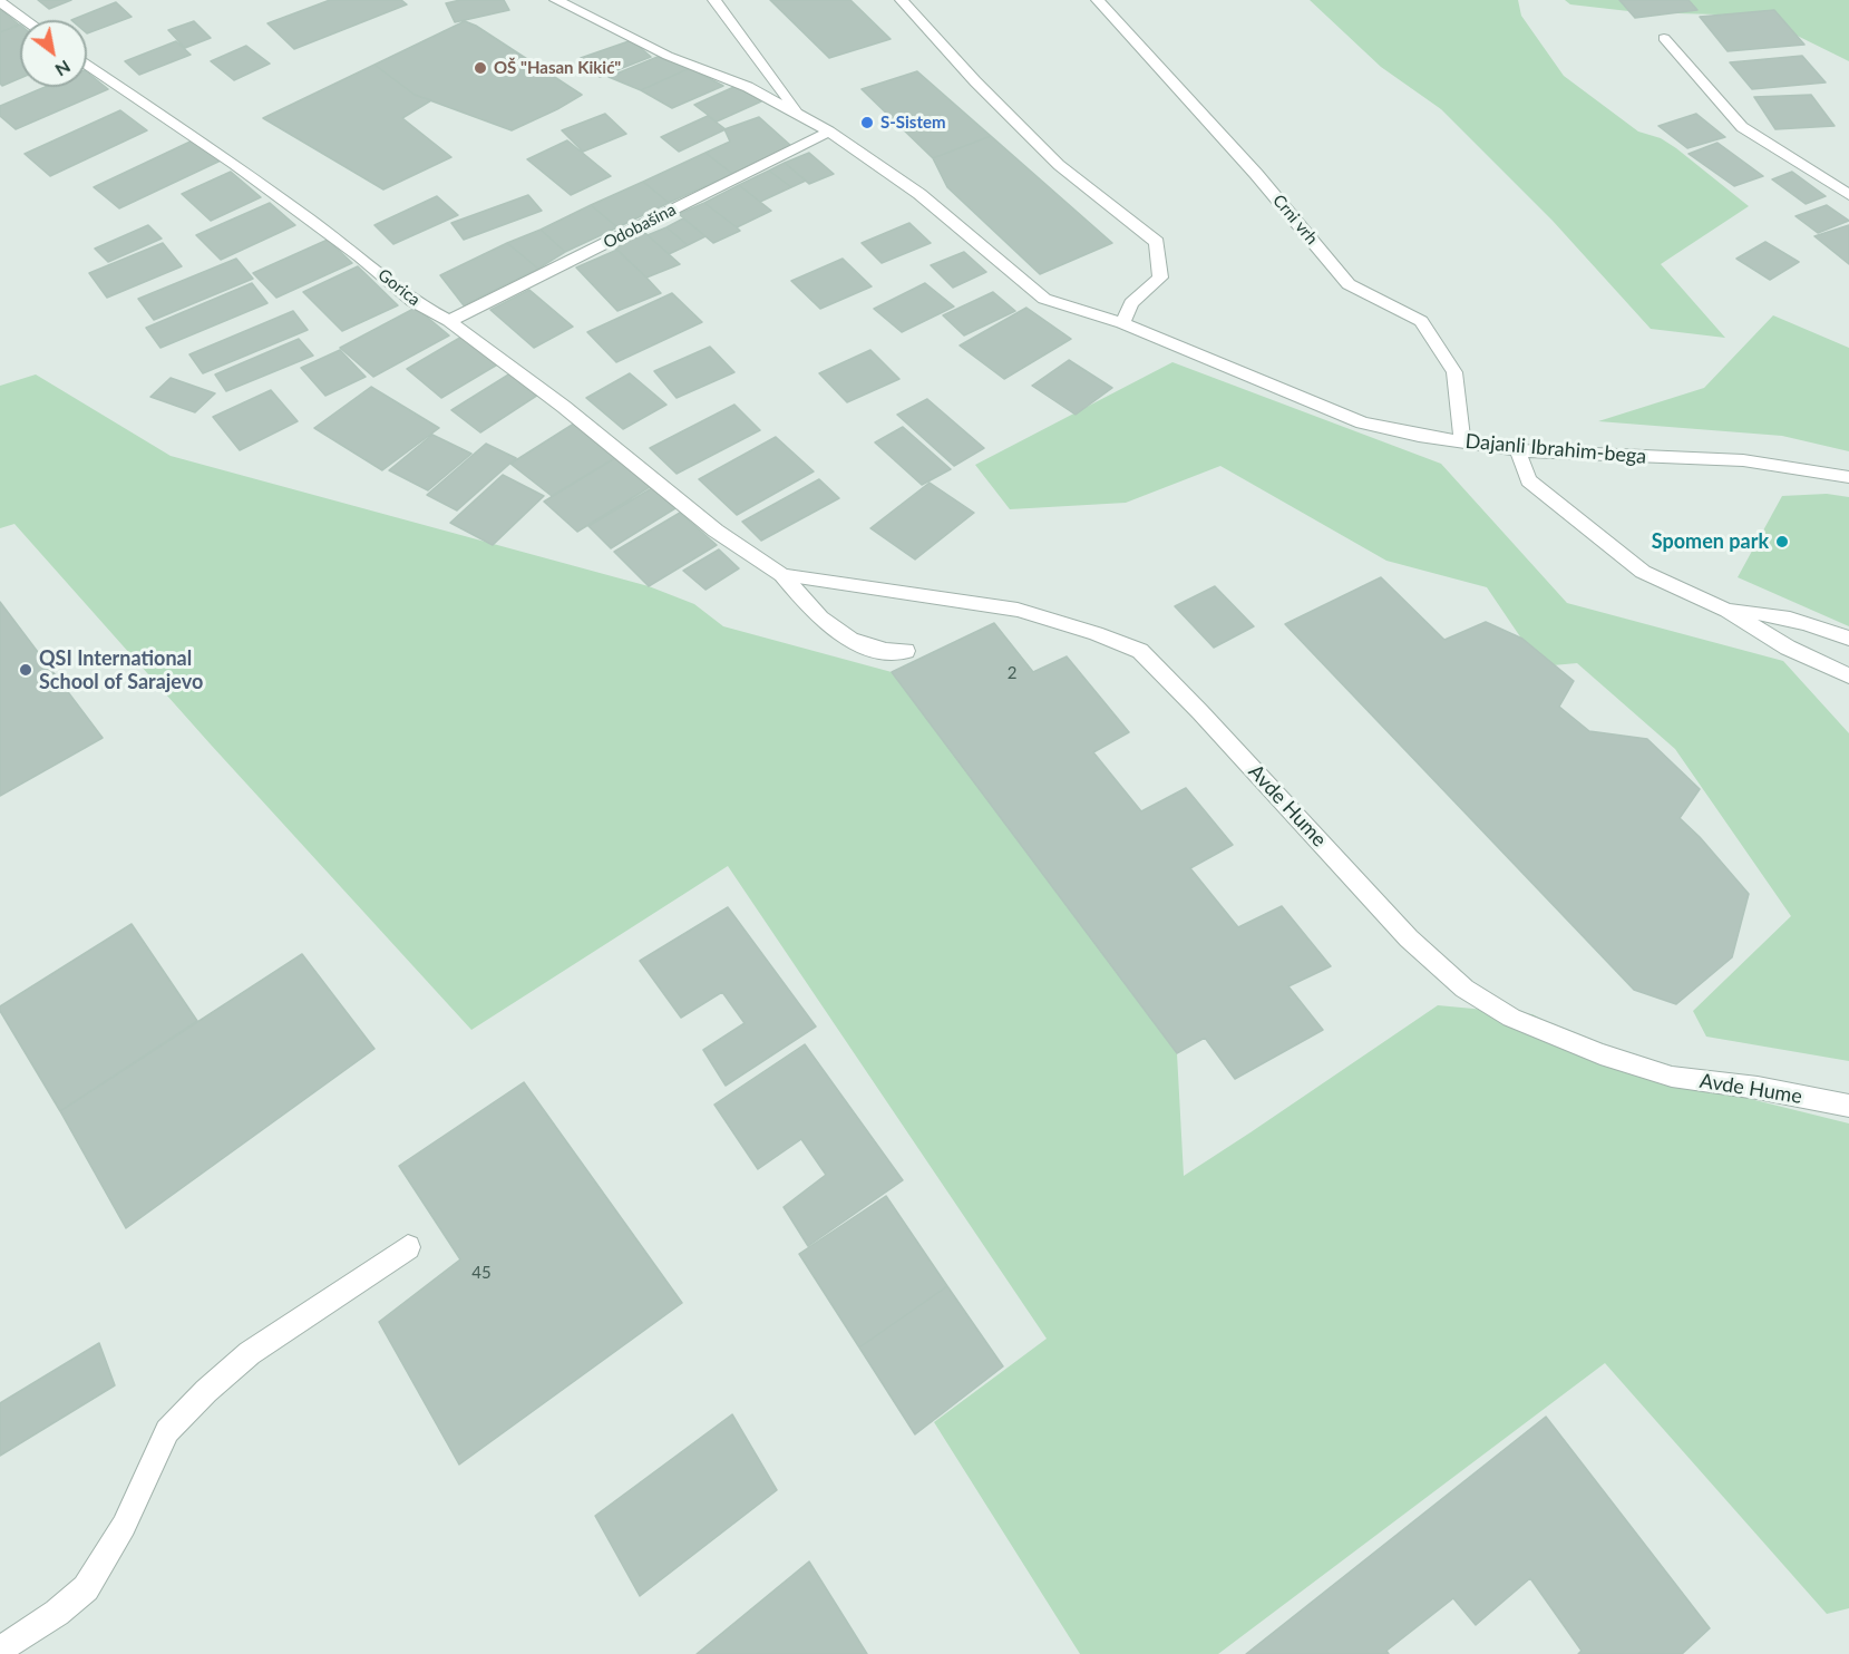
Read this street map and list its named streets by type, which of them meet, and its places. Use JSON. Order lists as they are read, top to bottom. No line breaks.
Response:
{"streets":{"street":["Crni vrh","Odobašina","Gorica","Dajanli Ibrahim-bega","Avde Hume"]},"crossings":[["Crni vrh","Dajanli Ibrahim-bega"],["Odobašina","Gorica"],["Gorica","Avde Hume"]],"places":["OŠ \"Hasan Kikić\"","S-Sistem","Spomen park","QSI International School of Sarajevo"],"house_numbers":["2","45"],"north":"bottom right"}
